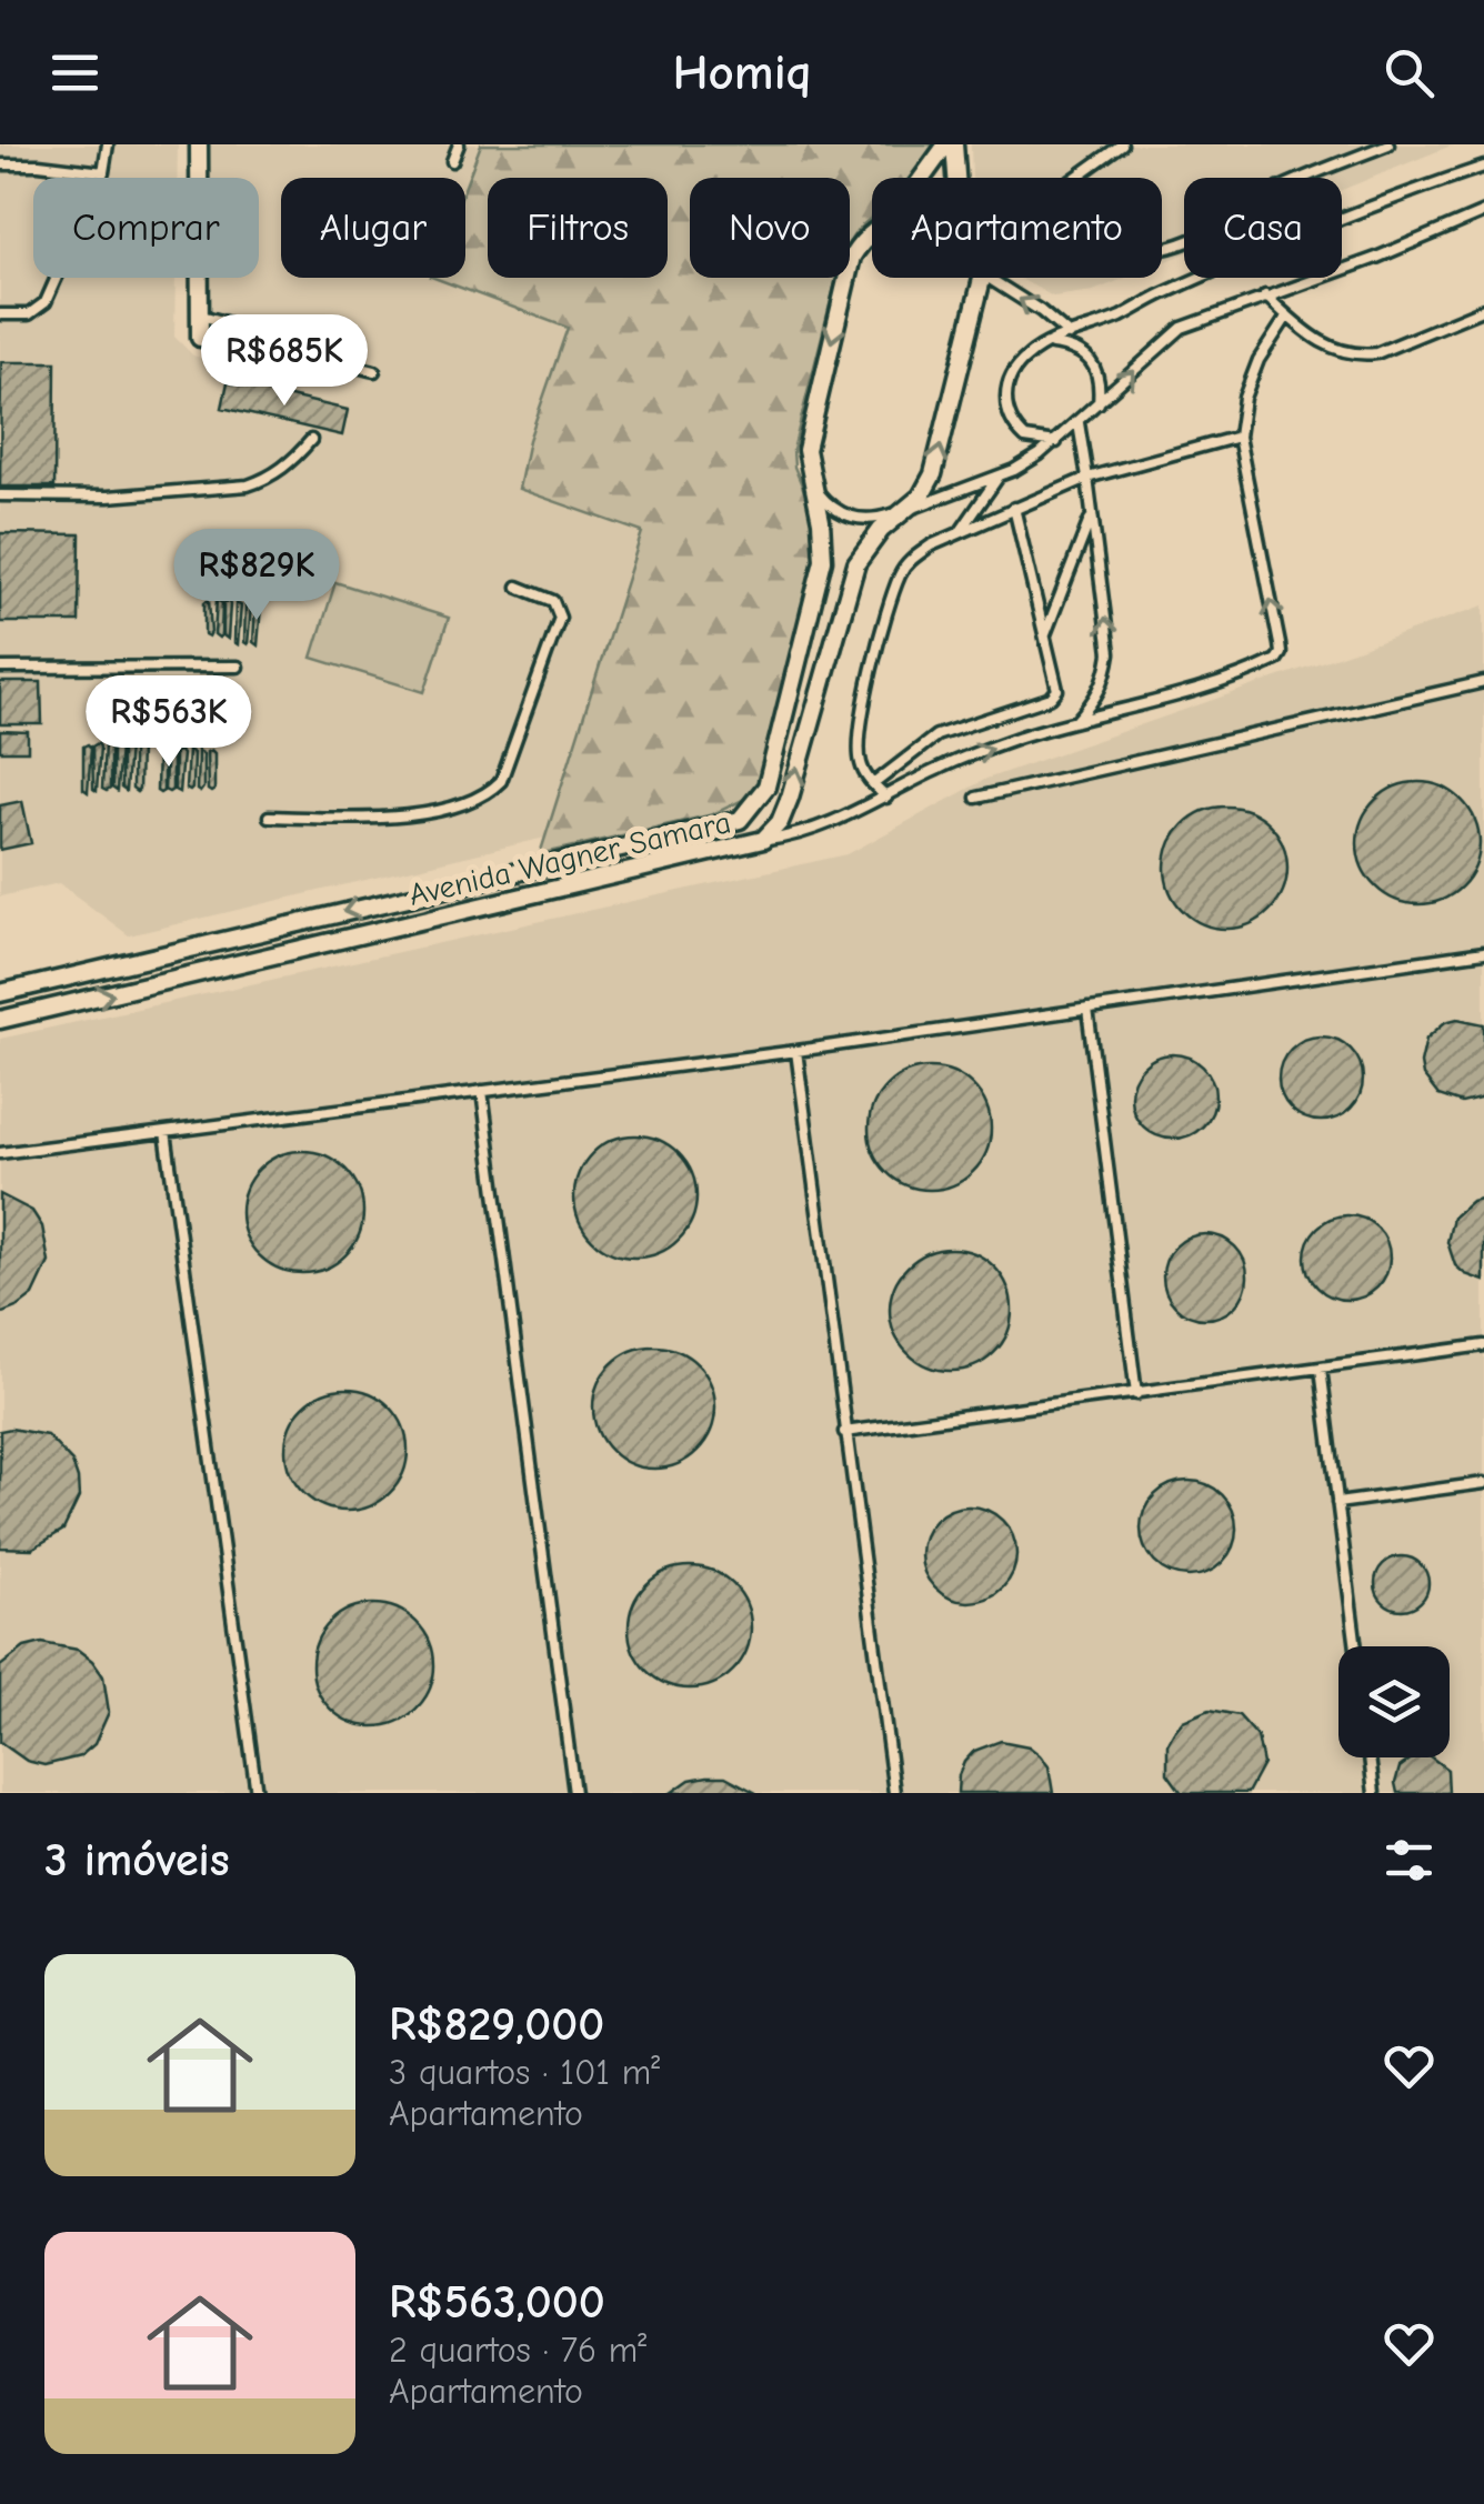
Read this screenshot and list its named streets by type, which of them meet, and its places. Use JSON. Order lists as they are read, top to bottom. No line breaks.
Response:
{"streets":{"street":["Avenida Wagner Samara"]},"page":{"header":"Homiq","chip":["Comprar","Alugar","Filtros","Novo","Apartamento","Casa"],"price":["R$685K","R$829K","R$563K"],"heading":"3 imóveis","list":[{"name":"R$829,000","note":"3 quartos · 101 m² · Apartamento"},{"name":"R$563,000","note":"2 quartos · 76 m² · Apartamento"}]}}
